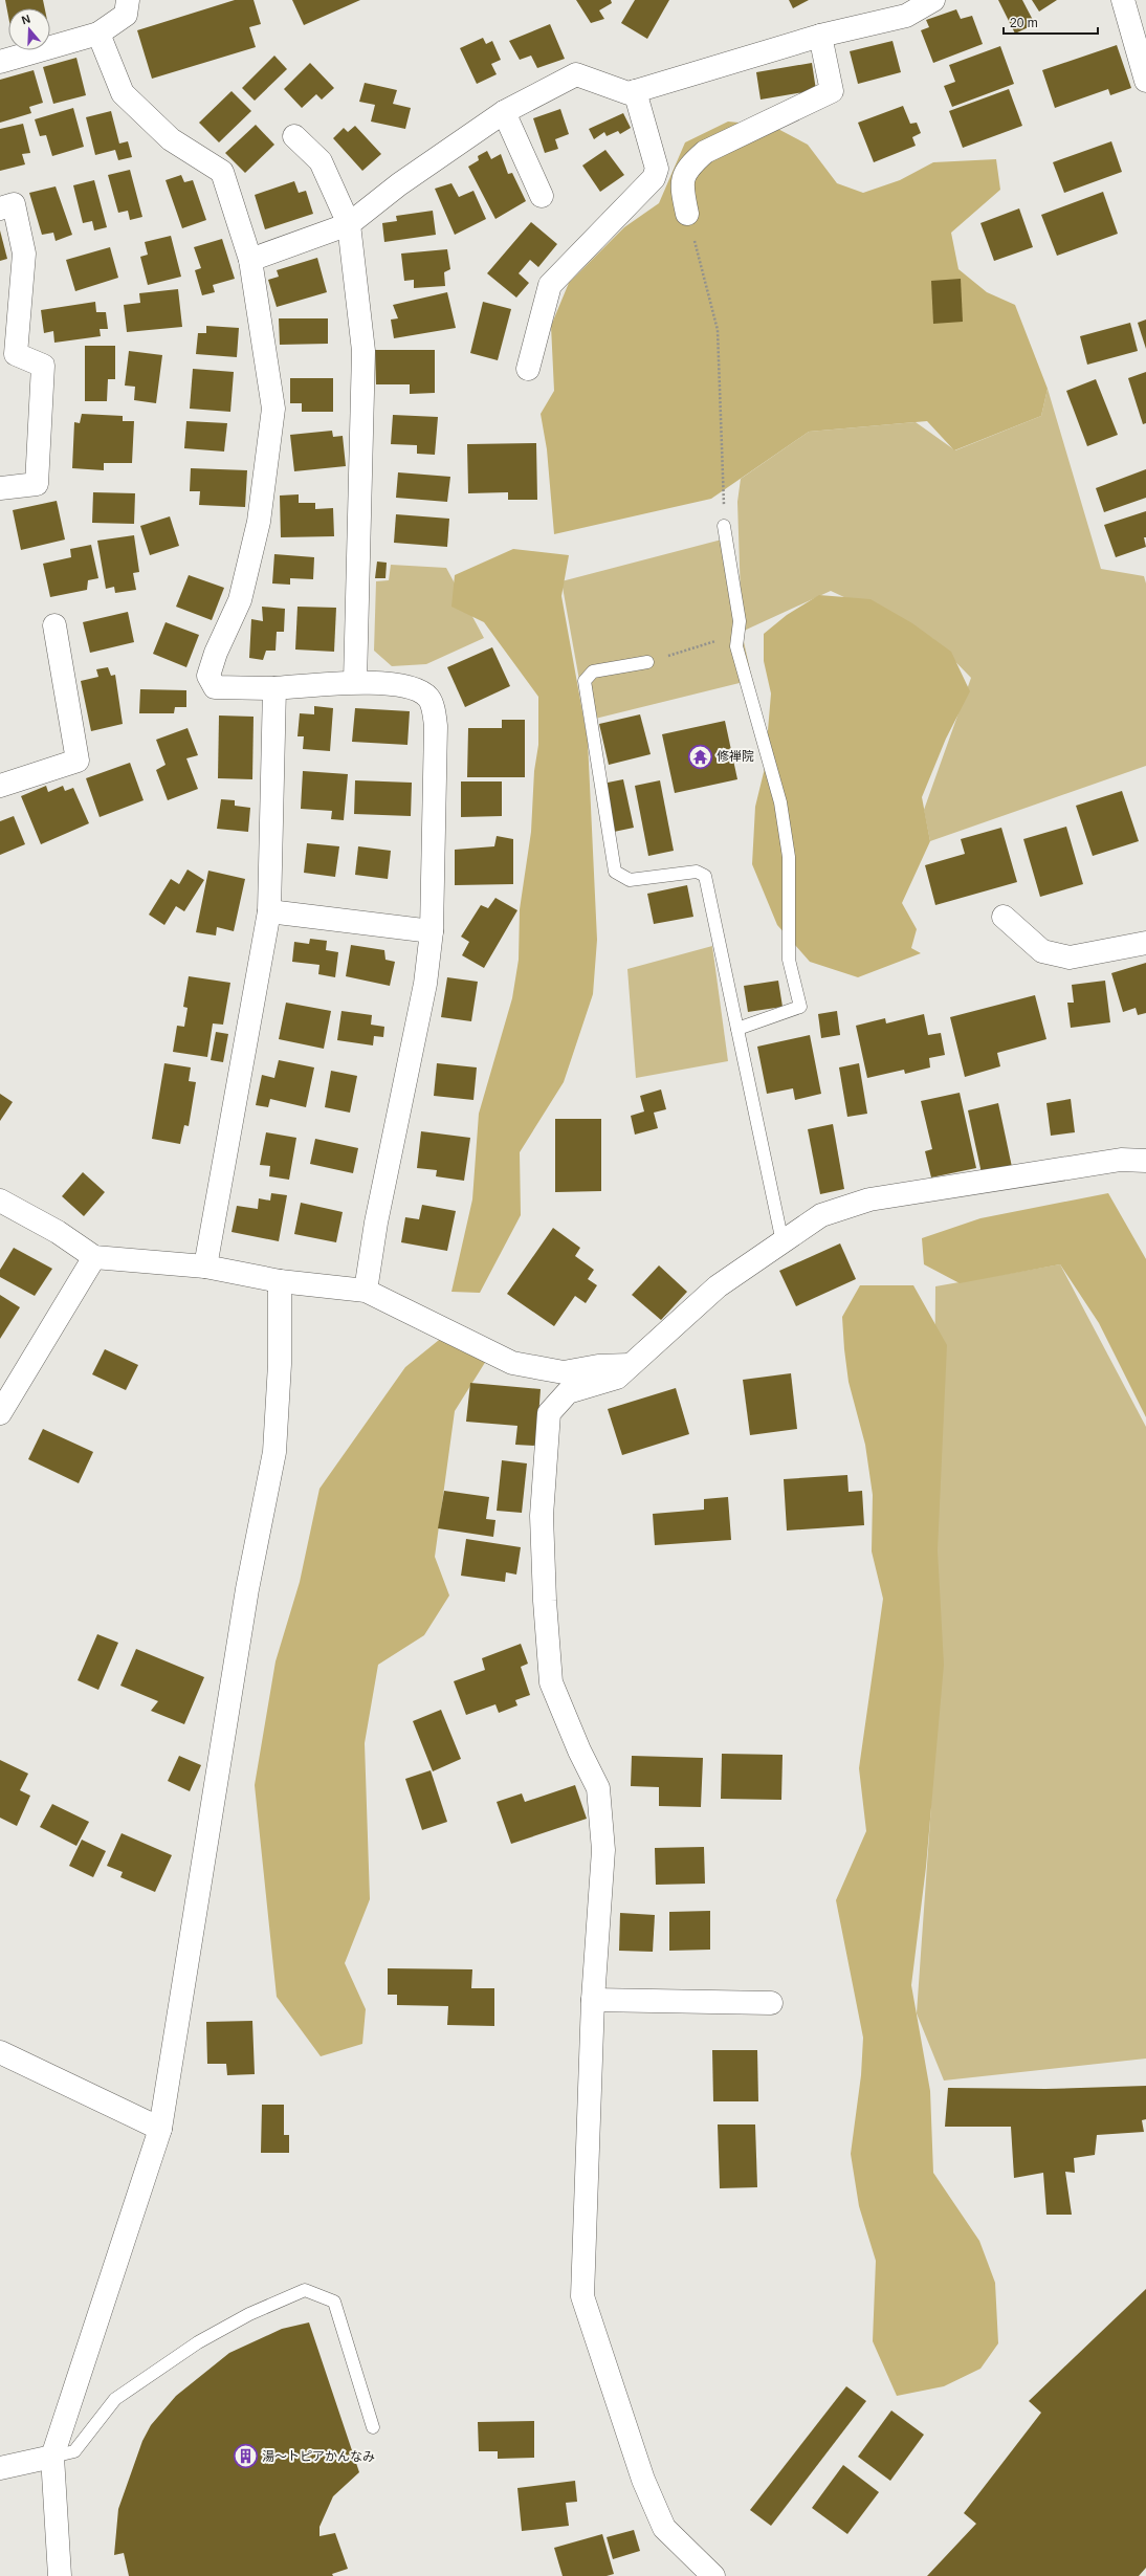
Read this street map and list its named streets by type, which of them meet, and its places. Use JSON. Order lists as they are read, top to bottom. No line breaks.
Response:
{"places":{"temple":["修禅院"],"building":["湯～トピアかんなみ"]},"scale_bar":"20 m","north":"top"}
